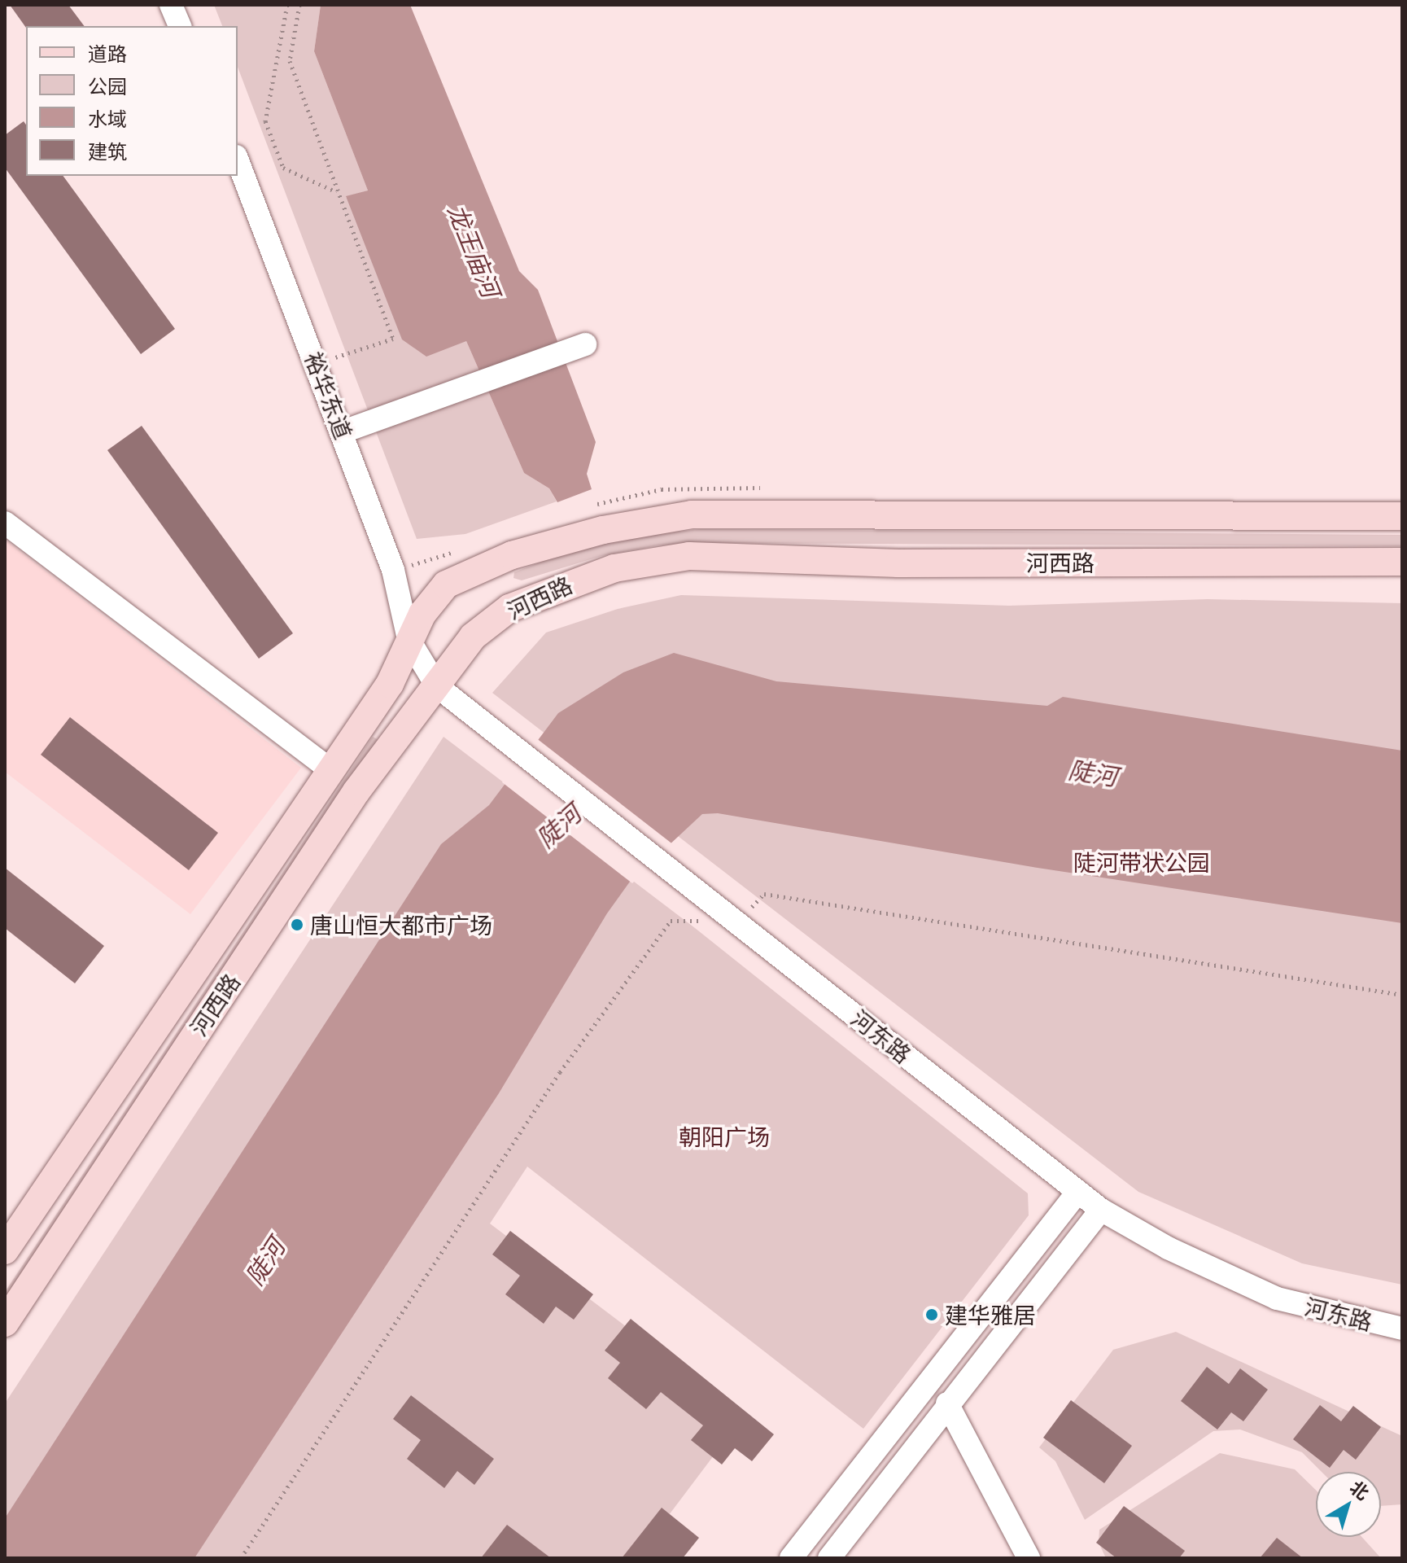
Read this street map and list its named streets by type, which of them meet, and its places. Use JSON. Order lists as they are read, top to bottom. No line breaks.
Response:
{"streets":{"main road":["河西路"],"street":["裕华东道","河东路"]},"crossings":[["裕华东道","河西路"],["裕华东道","河东路"]],"water":["龙王庙河","陡河"],"parks":["陡河带状公园","朝阳广场"],"places":["唐山恒大都市广场","建华雅居"],"legend":["道路","公园","水域","建筑"],"north":"top right"}
